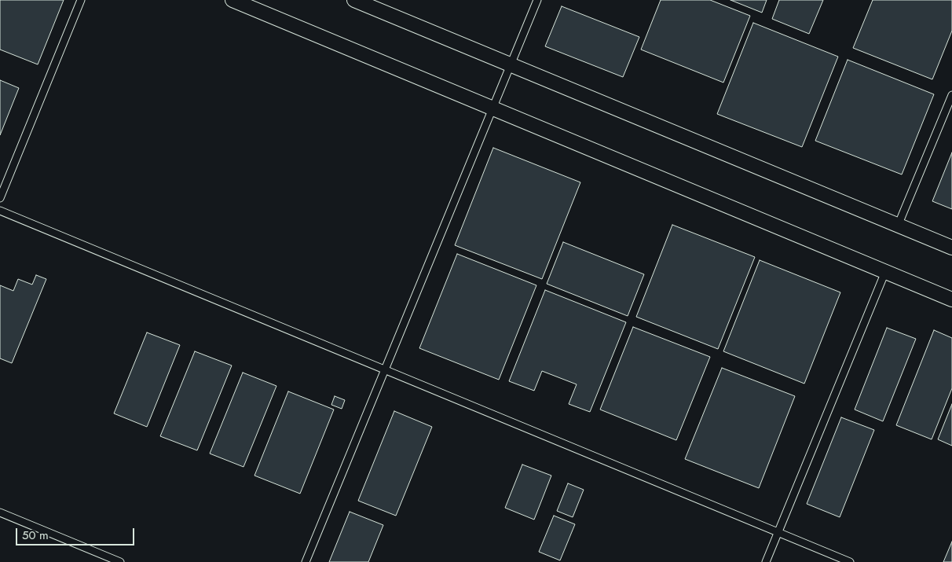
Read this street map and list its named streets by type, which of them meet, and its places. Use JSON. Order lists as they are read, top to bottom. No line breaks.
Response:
{"scale_bar":"50 m"}
